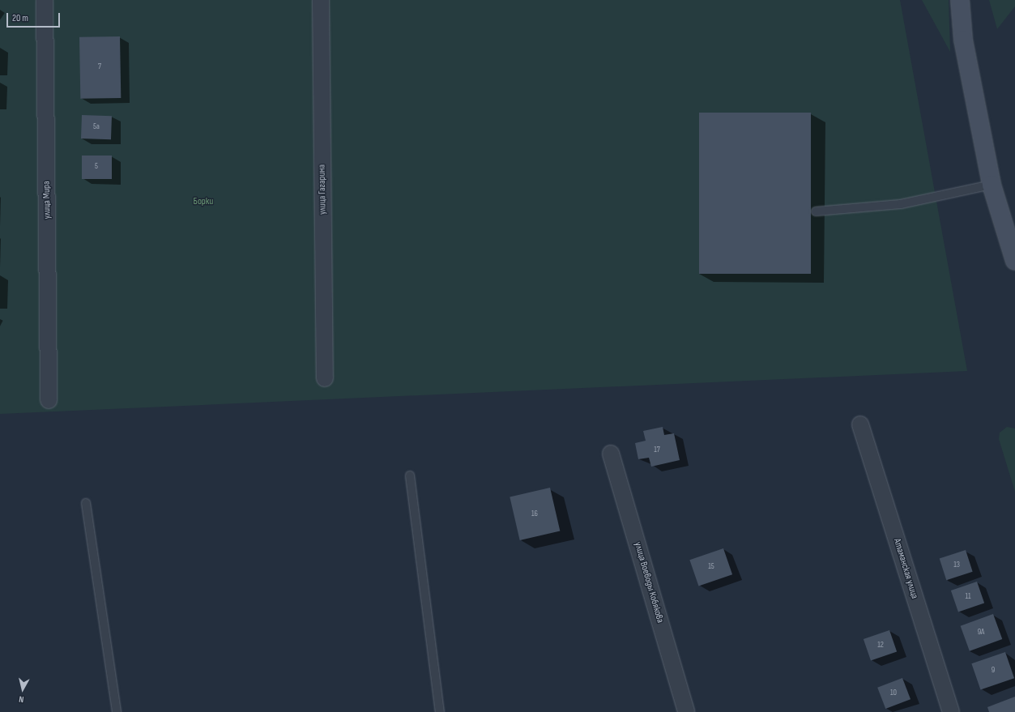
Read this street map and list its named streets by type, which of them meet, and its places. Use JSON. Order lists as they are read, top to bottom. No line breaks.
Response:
{"streets":{"street":["улица Гагарина","улица Мира","Атаманская улица","улица Воеводы Кобякова"]},"parks":["Борки"],"house_numbers":["7","5а","5","17","16","13","15","11","9А","12","9","10"],"scale_bar":"20 m","north":"bottom"}
